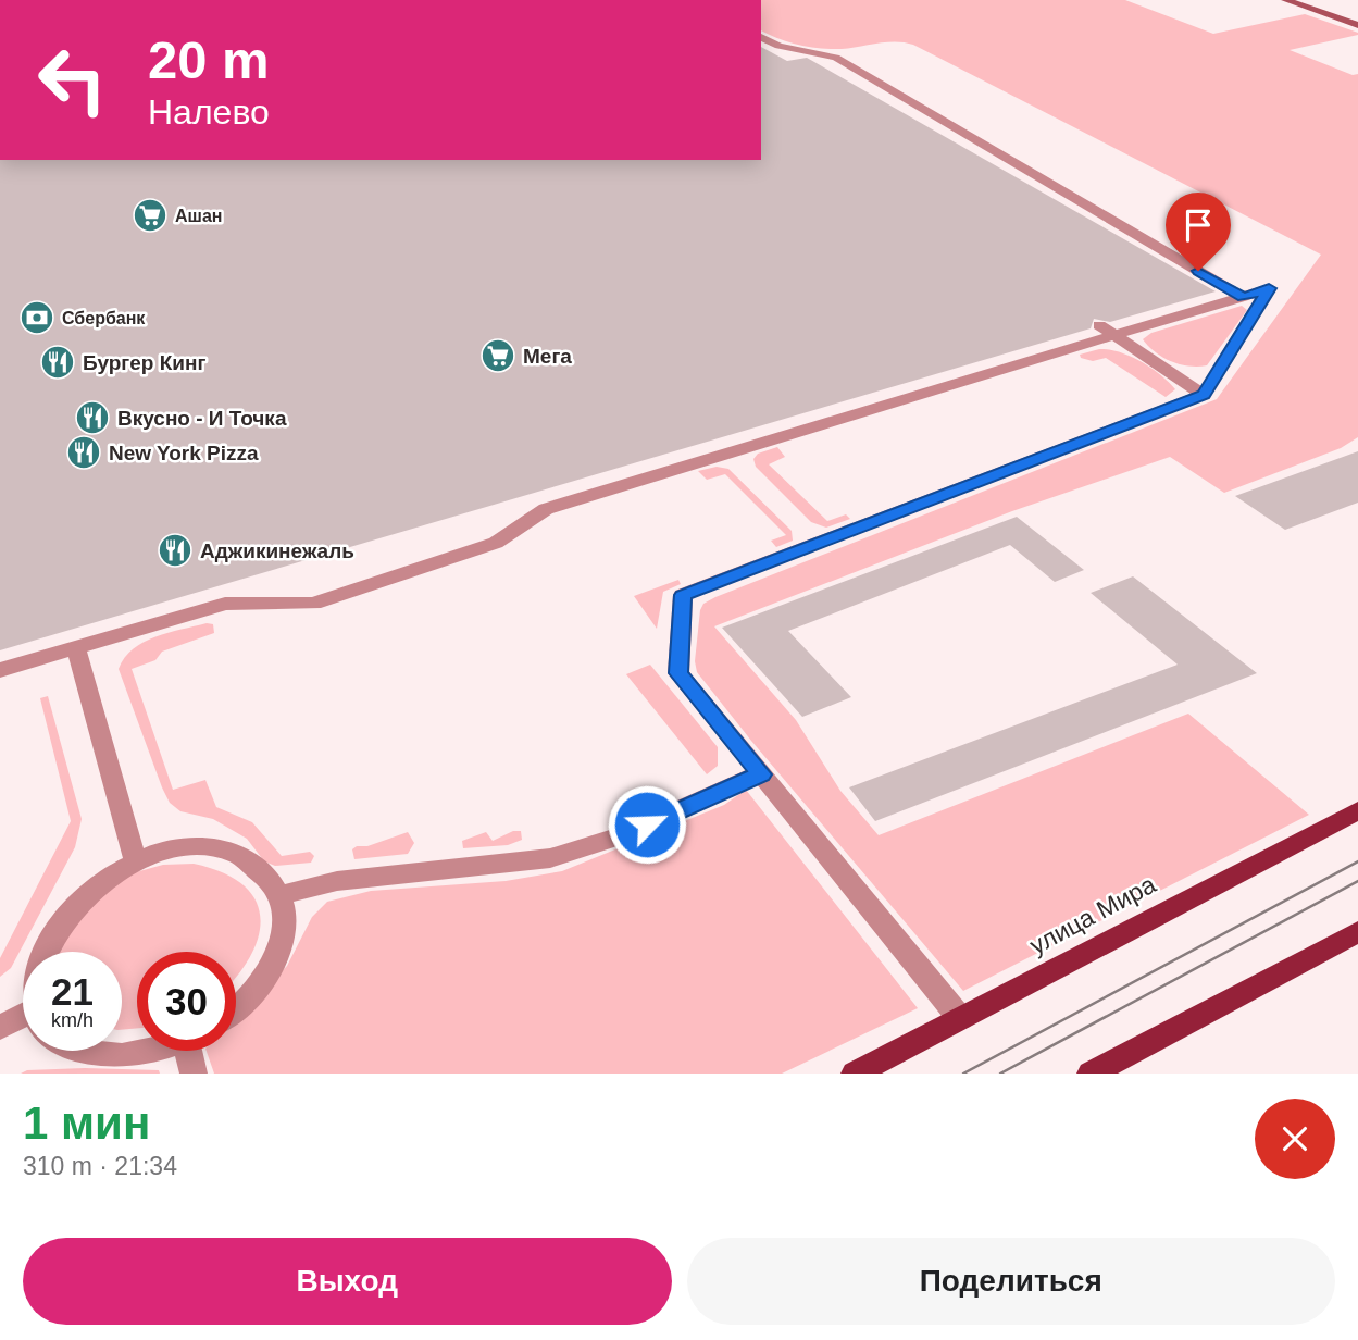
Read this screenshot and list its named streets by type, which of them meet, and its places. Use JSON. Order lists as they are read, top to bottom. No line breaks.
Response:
{"streets":{"main road":["улица Мира"]},"places":{"supermarket":["Ашан","Мега"],"bank":["Сбербанк"],"restaurant":["Бургер Кинг","Вкусно - И Точка","New York Pizza","Аджикинежаль"]},"page":{"turn":["20 m","Налево"],"speed":"21 km/h","limit":"30","heading":["1 мин","310 m · 21:34"],"buttons":["Выход","Поделиться"]}}
